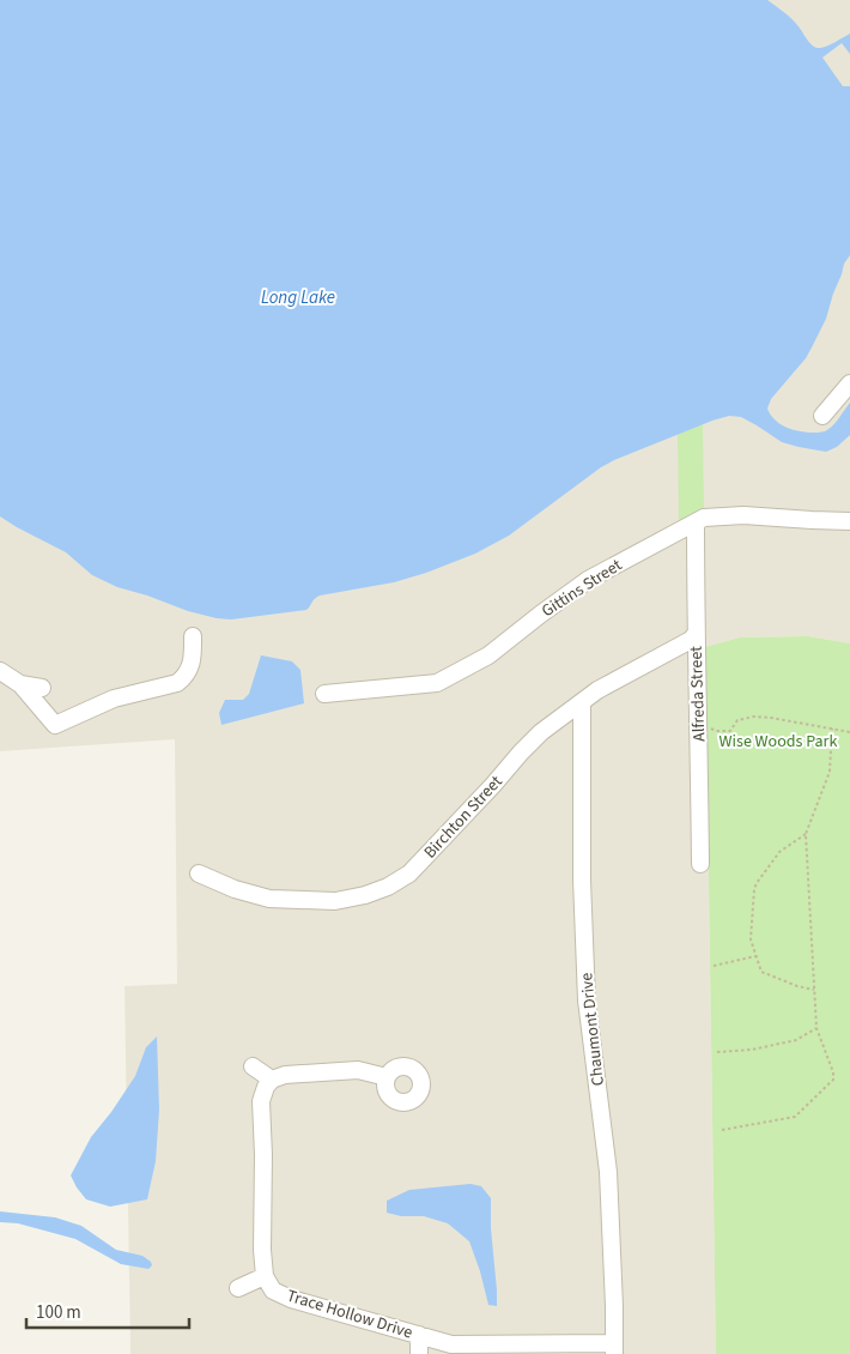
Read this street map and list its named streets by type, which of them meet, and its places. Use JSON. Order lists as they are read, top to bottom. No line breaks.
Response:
{"streets":{"street":["Gittins Street","Alfreda Street","Birchton Street","Chaumont Drive","Trace Hollow Drive"]},"crossings":[["Gittins Street","Alfreda Street"],["Alfreda Street","Birchton Street"],["Birchton Street","Chaumont Drive"],["Chaumont Drive","Trace Hollow Drive"]],"water":["Long Lake"],"parks":["Wise Woods Park"],"scale_bar":"100 m"}
